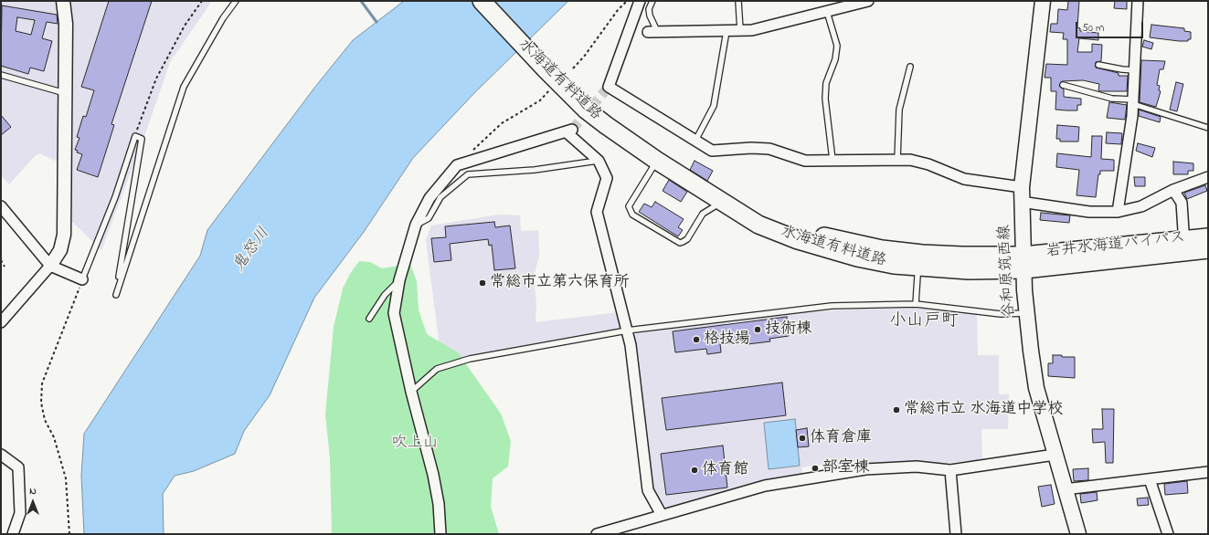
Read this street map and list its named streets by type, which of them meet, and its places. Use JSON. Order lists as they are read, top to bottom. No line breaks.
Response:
{"streets":{"highway":["水海道有料道路","岩井水海道バイパス"],"main road":["谷和原筑西線"]},"crossings":[["水海道有料道路","岩井水海道バイパス"],["水海道有料道路","谷和原筑西線"],["岩井水海道バイパス","谷和原筑西線"]],"districts":["小山戸町"],"water":["鬼怒川"],"parks":["吹上山"],"places":["常総市立第六保育所","技術棟","格技場","常総市立 水海道中学校","体育倉庫","部室棟","体育館"],"scale_bar":"50 m","north":"top"}
